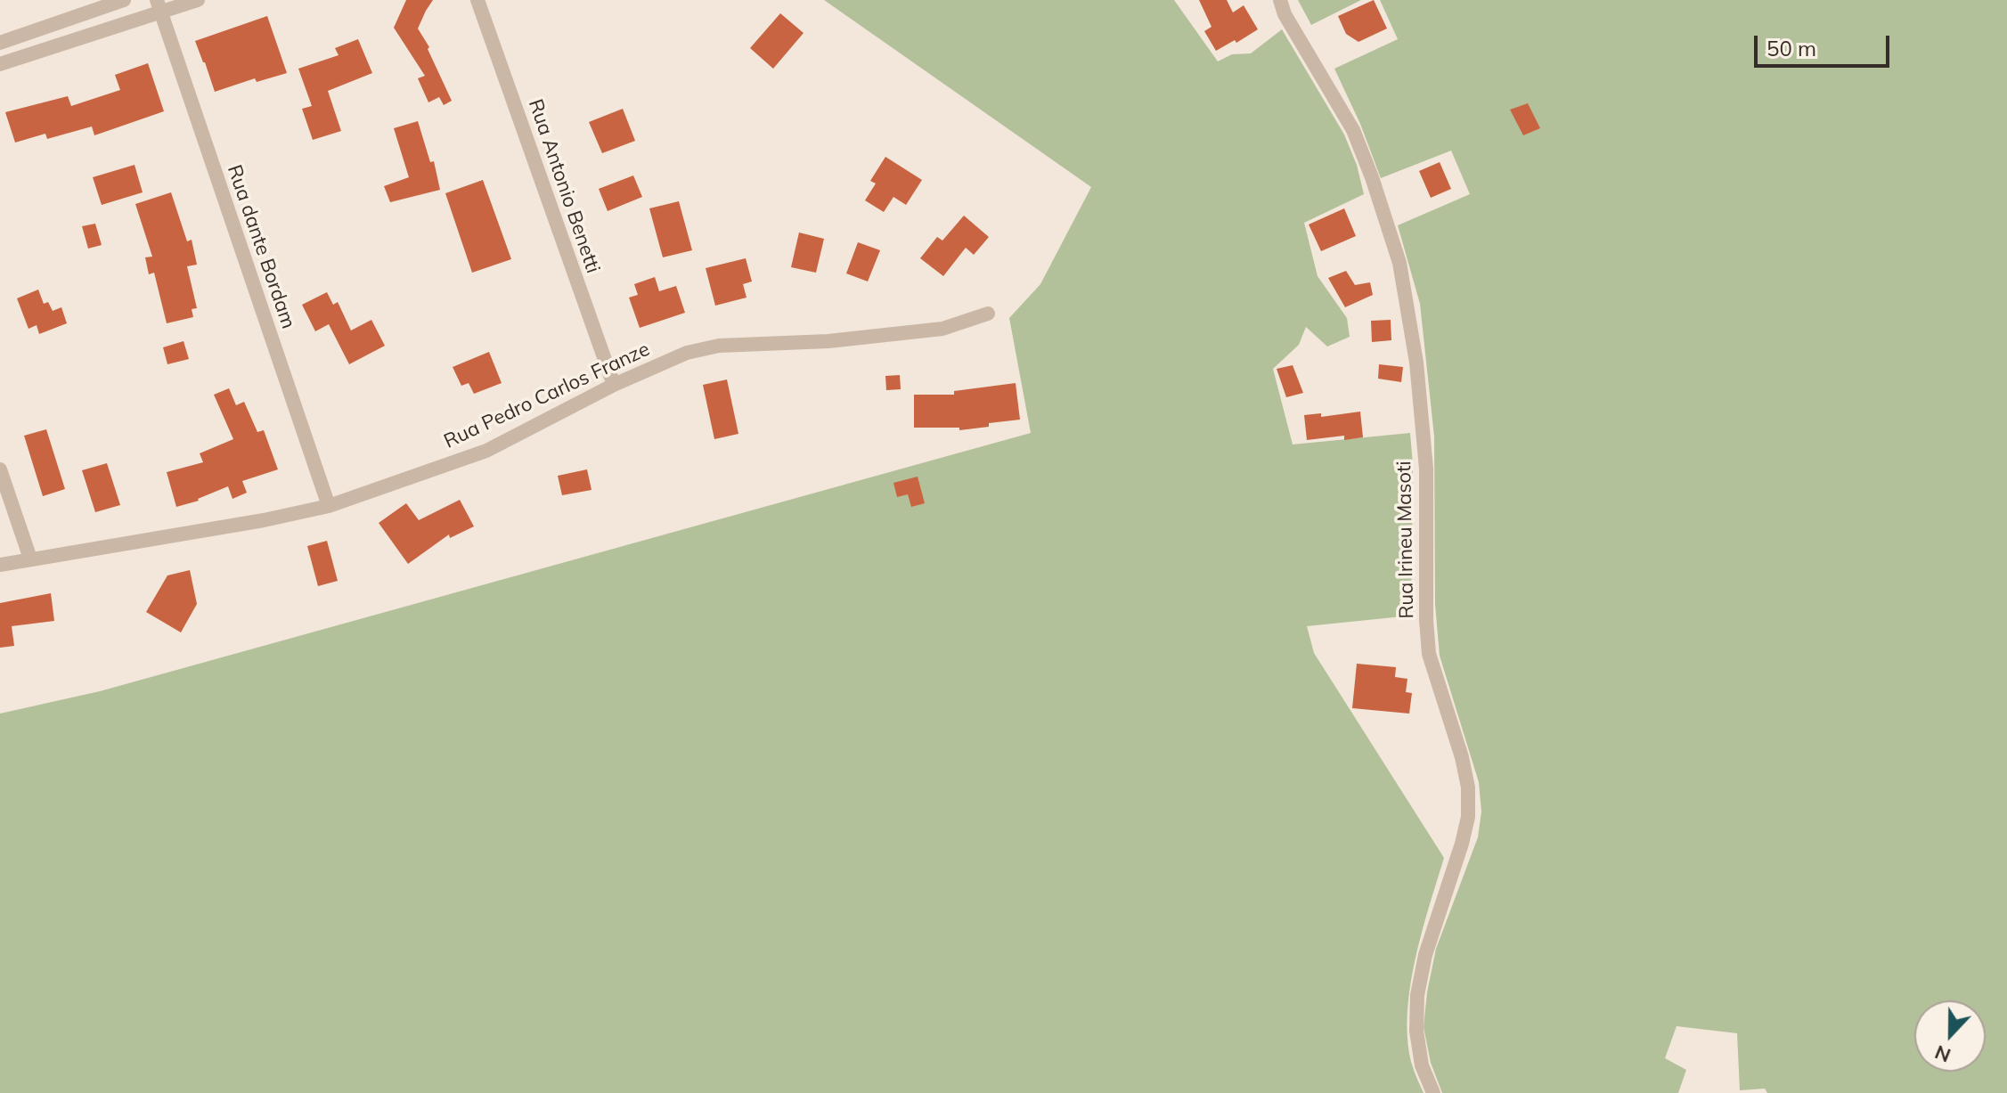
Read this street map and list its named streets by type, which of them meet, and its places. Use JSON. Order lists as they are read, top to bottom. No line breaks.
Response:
{"streets":{"street":["Rua Antonio Benetti","Rua dante Bordam","Rua Pedro Carlos Franze","Rua Irineu Masoti"]},"crossings":[["Rua Antonio Benetti","Rua Pedro Carlos Franze"],["Rua dante Bordam","Rua Pedro Carlos Franze"]],"scale_bar":"50 m","north":"bottom"}
